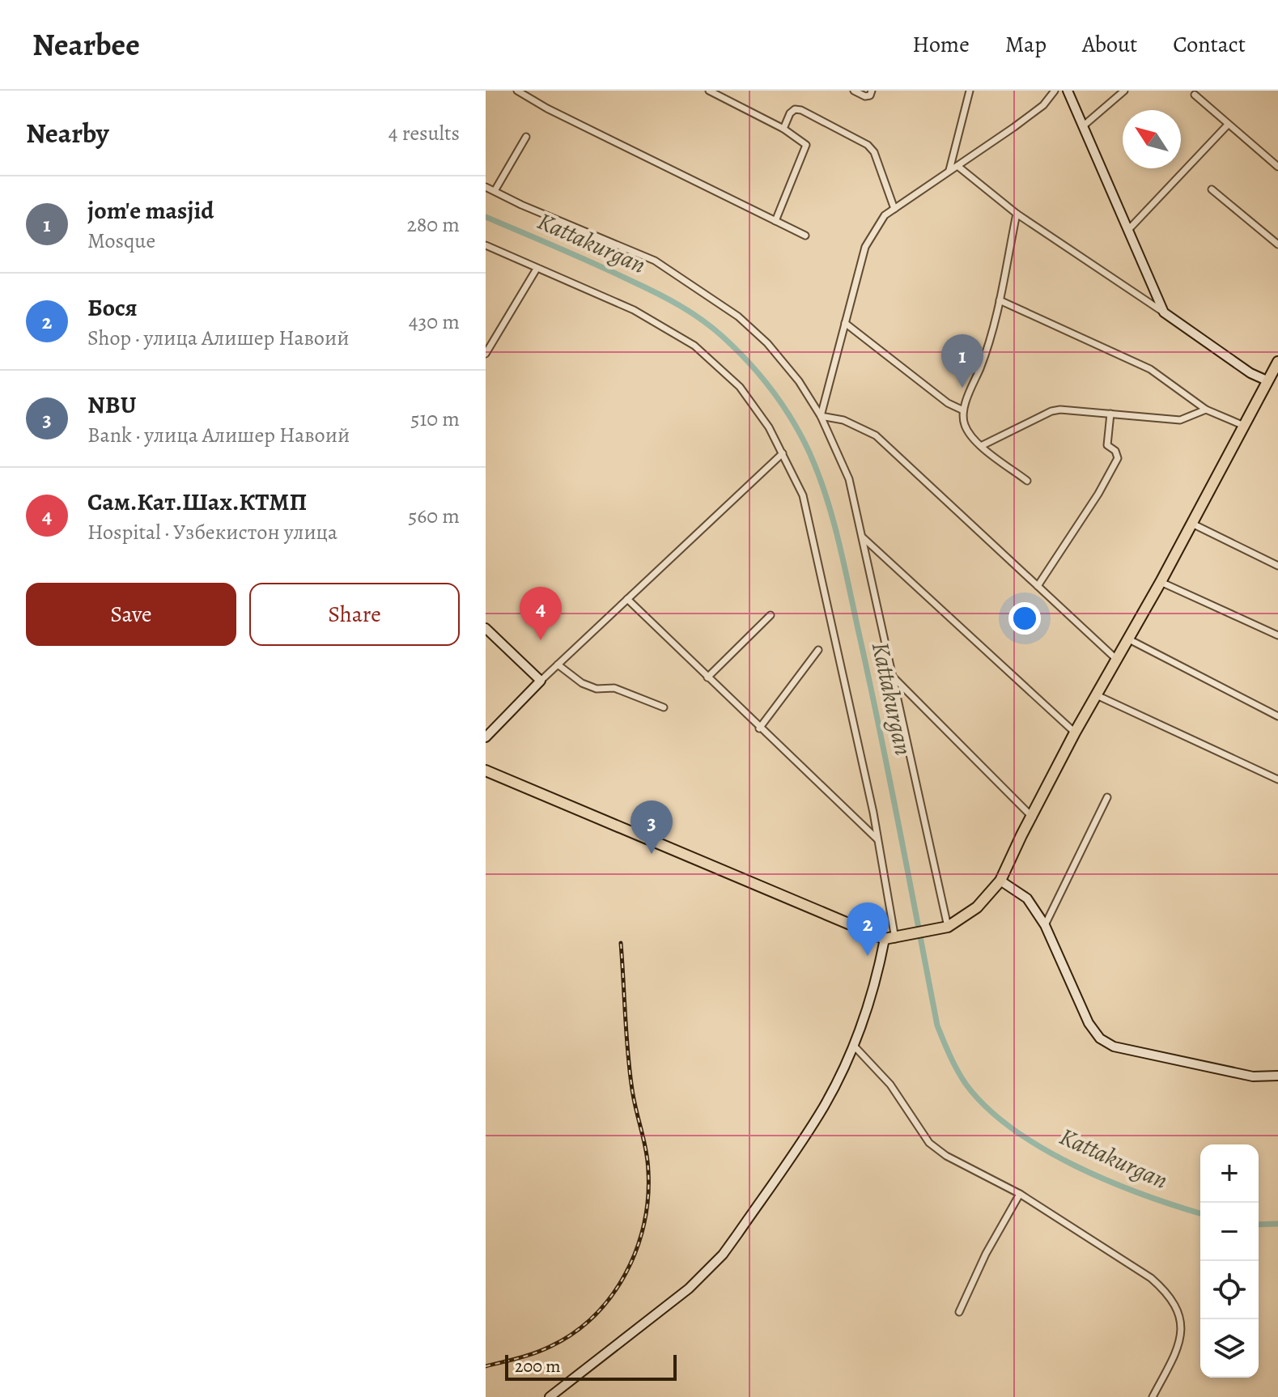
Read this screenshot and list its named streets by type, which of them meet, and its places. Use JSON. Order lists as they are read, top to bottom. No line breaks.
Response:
{"water":["Kattakurgan"],"scale_bar":"200 m","north":"top left","page":{"header":"Nearbee","nav":["Home","Map","About","Contact"],"heading":["Nearby","4 results"],"list":[{"mark":"1","name":"jom'e masjid","note":"Mosque","value":"280 m"},{"mark":"2","name":"Бося","note":"Shop · улица Алишер Навоий","value":"430 m"},{"mark":"3","name":"NBU","note":"Bank · улица Алишер Навоий","value":"510 m"},{"mark":"4","name":"Сам.Кат.Шах.КТМП","note":"Hospital · Узбекистон улица","value":"560 m"}],"pins":["1","4","3","2"],"buttons":["Save","Share"],"map_buttons":["+","−"],"scale":"200 m"}}
